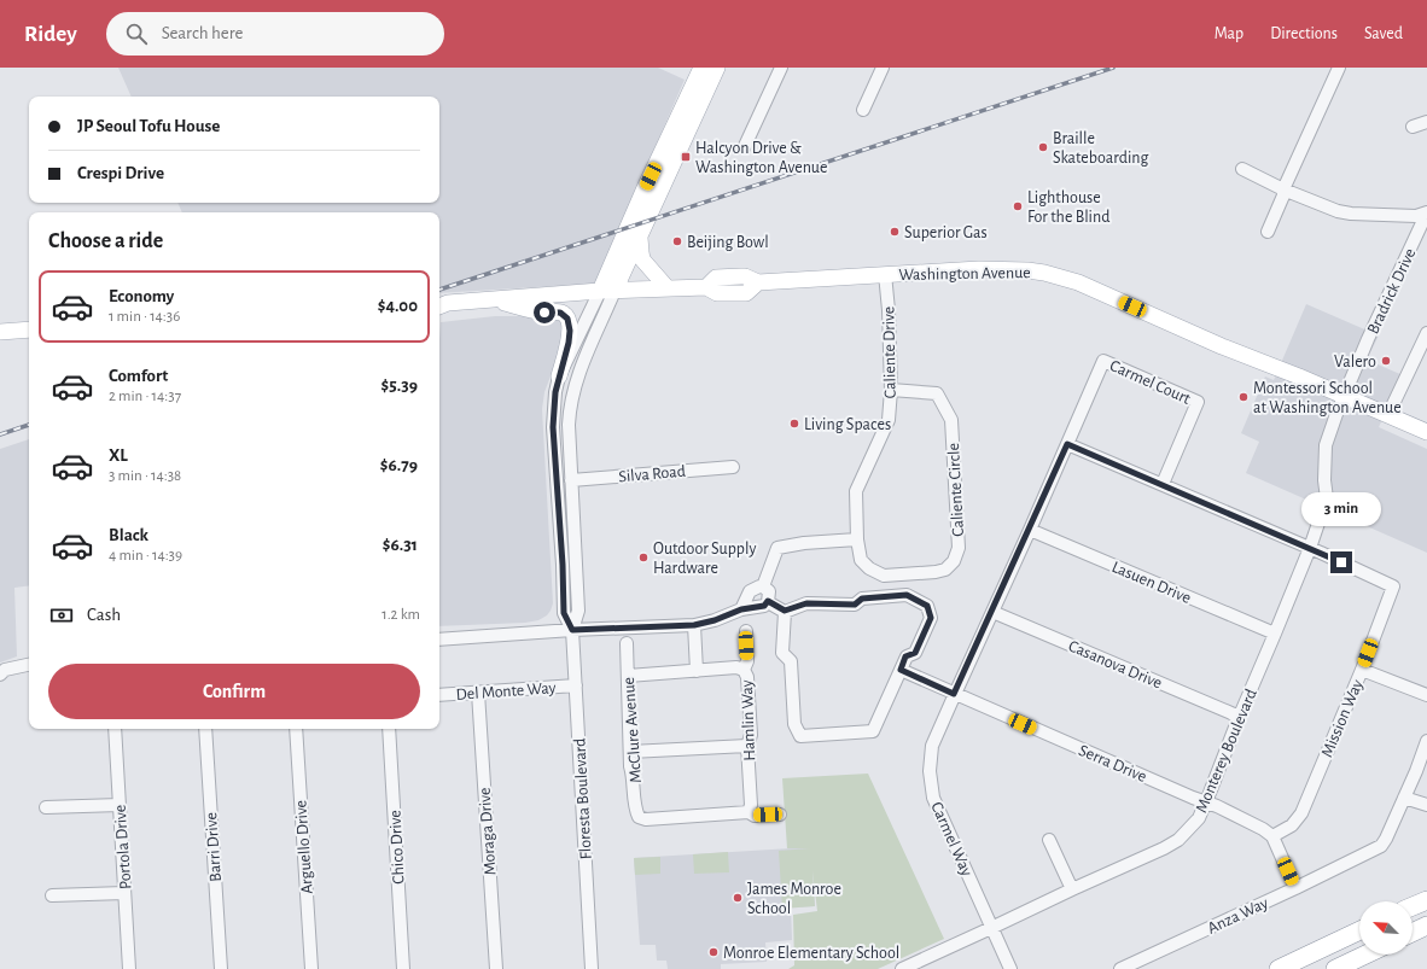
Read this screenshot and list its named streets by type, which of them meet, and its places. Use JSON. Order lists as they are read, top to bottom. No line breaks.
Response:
{"streets":{"main road":["Washington Avenue"],"street":["Bradrick Drive","Caliente Drive","Carmel Court","Silva Road","Caliente Circle","Lasuen Drive","Casanova Drive","Del Monte Way","Mission Way","Hamlin Way","McClure Avenue","Monterey Boulevard","Serra Drive","Floresta Boulevard","Moraga Drive","Carmel Way","Portola Drive","Barri Drive","Arguello Drive","Chico Drive","Anza Way"]},"crossings":[["Washington Avenue","Bradrick Drive"],["Washington Avenue","Caliente Drive"],["Washington Avenue","Monterey Boulevard"],["Washington Avenue","Floresta Boulevard"],["Bradrick Drive","Monterey Boulevard"],["Caliente Drive","Caliente Circle"],["Carmel Court","Carmel Way"],["Silva Road","Floresta Boulevard"],["Lasuen Drive","Monterey Boulevard"],["Lasuen Drive","Carmel Way"],["Casanova Drive","Monterey Boulevard"],["Casanova Drive","Carmel Way"],["Del Monte Way","Floresta Boulevard"],["Del Monte Way","Moraga Drive"],["Mission Way","Monterey Boulevard"],["Mission Way","Serra Drive"],["Hamlin Way","McClure Avenue"],["Monterey Boulevard","Serra Drive"],["Monterey Boulevard","Carmel Way"],["Serra Drive","Carmel Way"]],"places":{"other":["Braille Skateboarding","Lighthouse For the Blind","Superior Gas","Beijing Bowl","Valero","Montessori School at Washington Avenue","Living Spaces","Outdoor Supply Hardware","James Monroe School","Monroe Elementary School"],"transit":["Halcyon Drive & Washington Avenue"]},"north":"top left","page":{"header":"Ridey","search":"Search here","nav":["Map","Directions","Saved"],"banner":["JP Seoul Tofu House","Crespi Drive"],"heading":"Choose a ride","list":[{"name":"Economy","note":"1 min · 14:36","value":"$4.00"},{"name":"Comfort","note":"2 min · 14:37","value":"$5.39"},{"name":"XL","note":"3 min · 14:38","value":"$6.79"},{"name":"Black","note":"4 min · 14:39","value":"$6.31"}],"bubble":"3 min","pay":["Cash","1.2 km"],"buttons":"Confirm"}}
